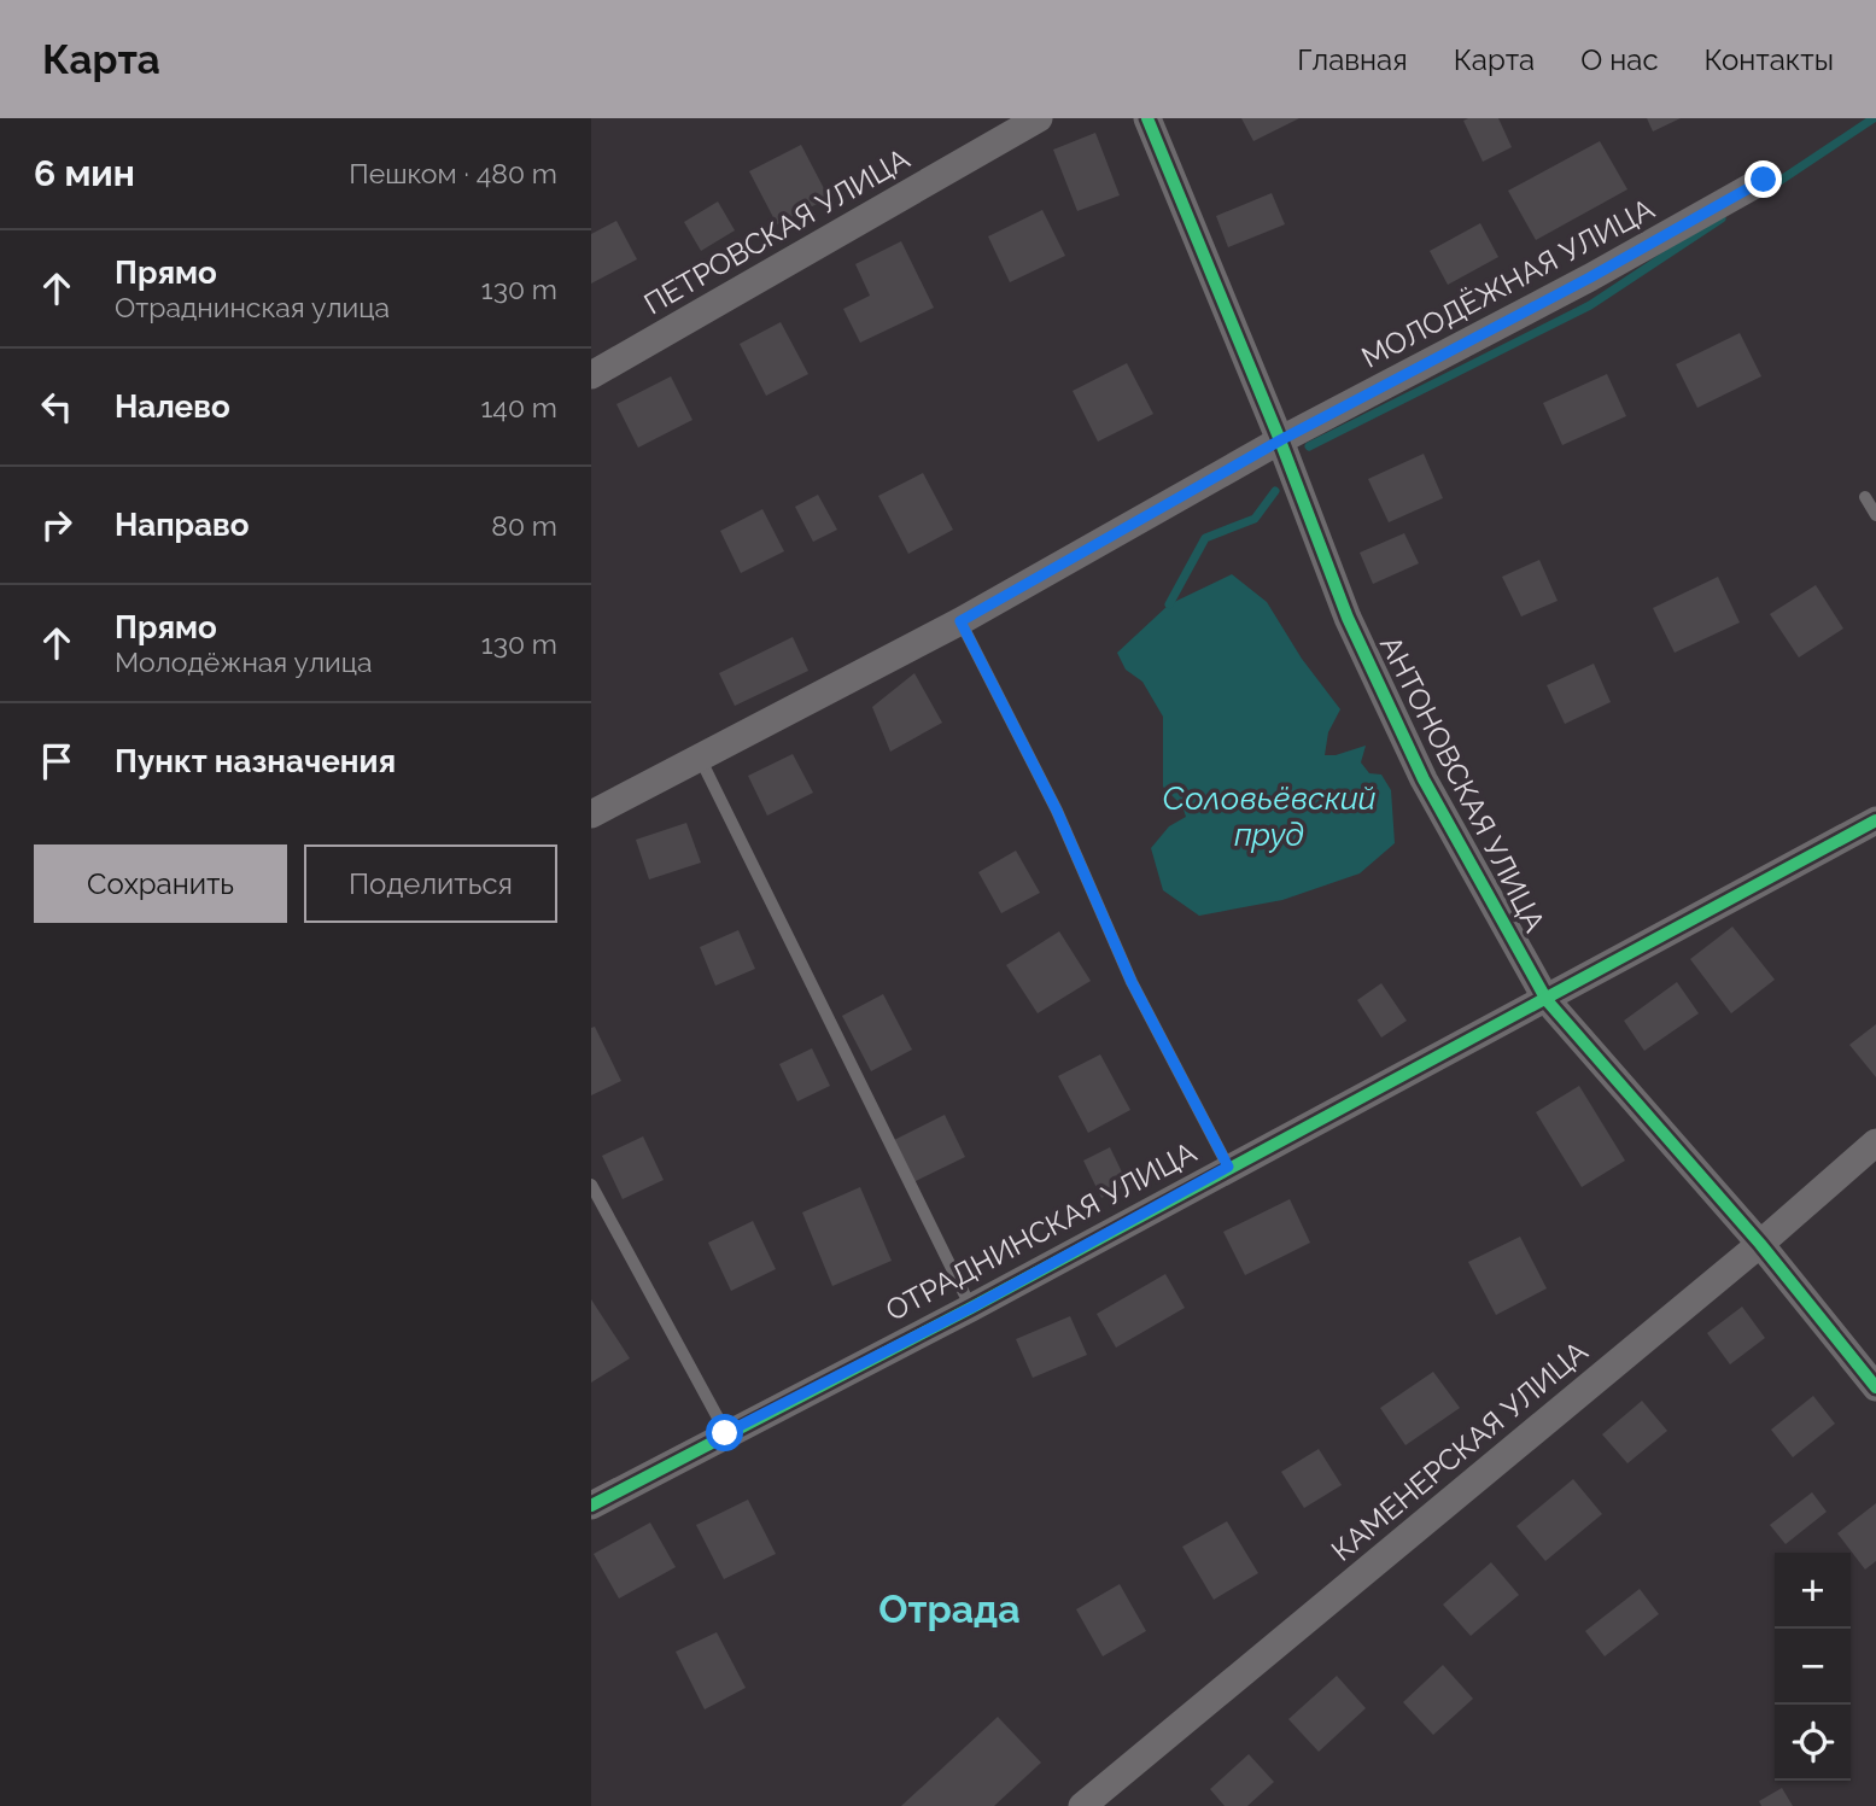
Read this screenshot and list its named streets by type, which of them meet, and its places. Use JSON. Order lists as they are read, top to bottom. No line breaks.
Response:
{"streets":{"street":["ПЕТРОВСКАЯ УЛИЦА","МОЛОДЁЖНАЯ УЛИЦА","АНТОНОВСКАЯ УЛИЦА","ОТРАДНИНСКАЯ УЛИЦА","КАМЕНЕРСКАЯ УЛИЦА"]},"crossings":[["МОЛОДЁЖНАЯ УЛИЦА","АНТОНОВСКАЯ УЛИЦА"],["АНТОНОВСКАЯ УЛИЦА","ОТРАДНИНСКАЯ УЛИЦА"],["АНТОНОВСКАЯ УЛИЦА","КАМЕНЕРСКАЯ УЛИЦА"]],"districts":["Отрада"],"water":["Соловьёвский пруд"],"page":{"header":"Карта","nav":["Главная","Карта","О нас","Контакты"],"heading":["6 мин","Пешком · 480 m"],"list":[["Прямо","Отраднинская улица","130 m"],["Налево","140 m"],["Направо","80 m"],["Прямо","Молодёжная улица","130 m"],"Пункт назначения"],"buttons":["Сохранить","Поделиться"],"map_buttons":["+","−"]}}
